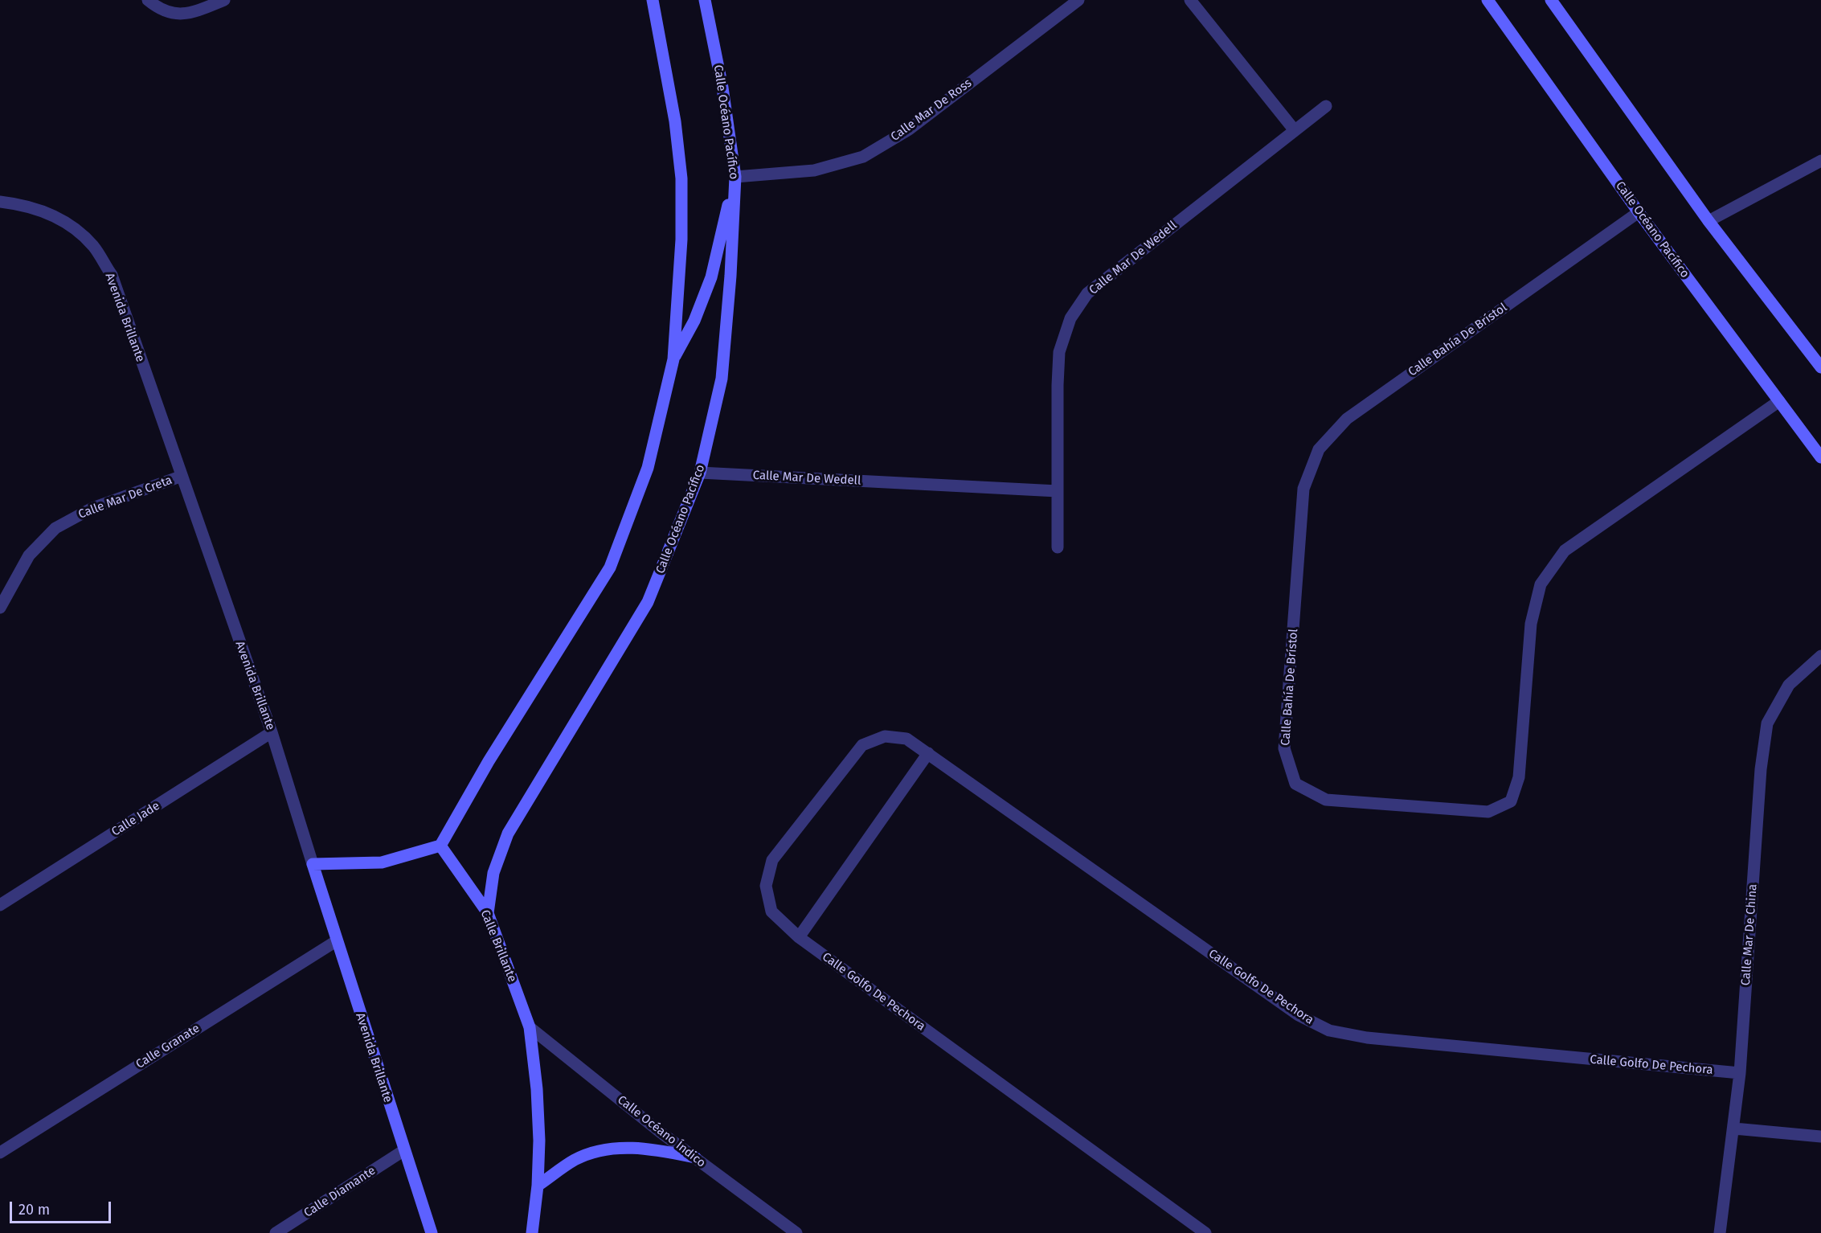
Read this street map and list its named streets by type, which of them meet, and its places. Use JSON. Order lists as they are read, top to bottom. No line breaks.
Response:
{"streets":{"street":["Calle Mar De Ross","Calle Océano Pacífico","Calle Mar De Wedell","Avenida Brillante","Calle Bahía De Brístol","Calle Mar De Creta","Calle Jade","Calle Mar De China","Calle Brillante","Calle Golfo De Pechora","Calle Granate","Calle Océano Índico","Calle Diamante"]},"crossings":[["Calle Mar De Ross","Calle Océano Pacífico"],["Calle Océano Pacífico","Calle Mar De Wedell"],["Calle Océano Pacífico","Calle Bahía De Brístol"],["Calle Océano Pacífico","Calle Brillante"],["Avenida Brillante","Calle Mar De Creta"],["Avenida Brillante","Calle Jade"],["Avenida Brillante","Calle Granate"],["Avenida Brillante","Calle Diamante"],["Calle Mar De China","Calle Golfo De Pechora"],["Calle Brillante","Calle Océano Índico"]],"scale_bar":"20 m"}
